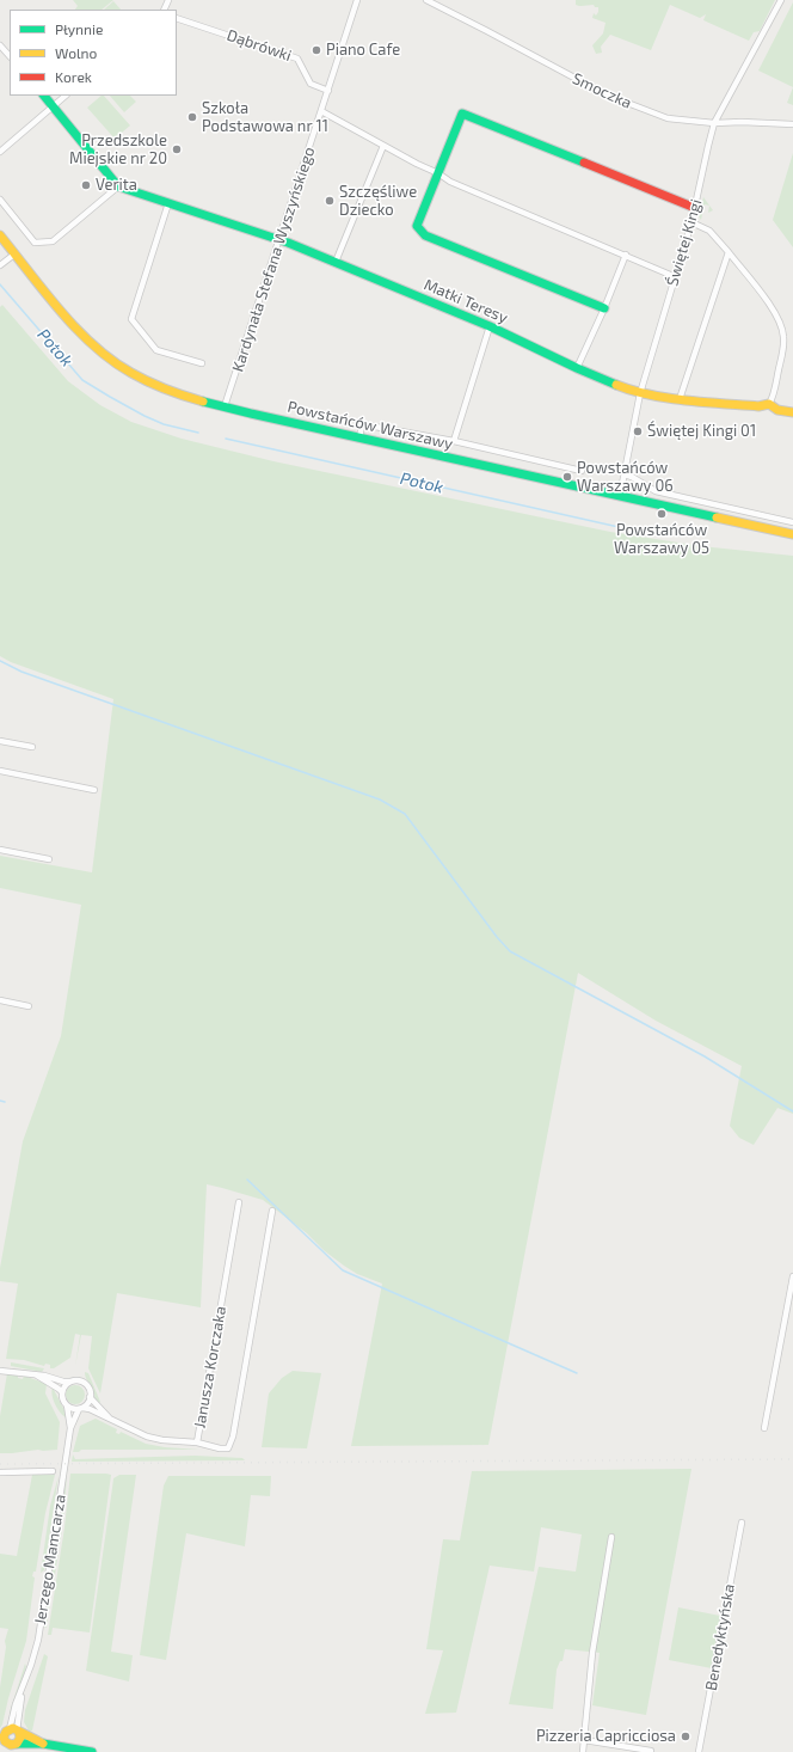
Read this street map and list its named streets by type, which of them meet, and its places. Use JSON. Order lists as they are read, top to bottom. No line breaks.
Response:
{"streets":{"street":["Dąbrówki","Smoczka","Świętej Kingi","Kardynała Stefana Wyszyńskiego","Matki Teresy","Powstańców Warszawy","Janusza Korczaka","Jerzego Mamcarza","Benedyktyńska"]},"crossings":[["Dąbrówki","Kardynała Stefana Wyszyńskiego"],["Smoczka","Świętej Kingi"],["Świętej Kingi","Matki Teresy"],["Świętej Kingi","Powstańców Warszawy"],["Kardynała Stefana Wyszyńskiego","Matki Teresy"],["Kardynała Stefana Wyszyńskiego","Powstańców Warszawy"],["Janusza Korczaka","Jerzego Mamcarza"]],"water":["Potok"],"places":["Piano Cafe","Szkoła Podstawowa nr 11","Przedszkole Miejskie nr 20","Verita","Szczęśliwe Dziecko","Świętej Kingi 01","Powstańców Warszawy 06","Powstańców Warszawy 05","Pizzeria Capricciosa"],"legend":["Płynnie","Wolno","Korek"]}
